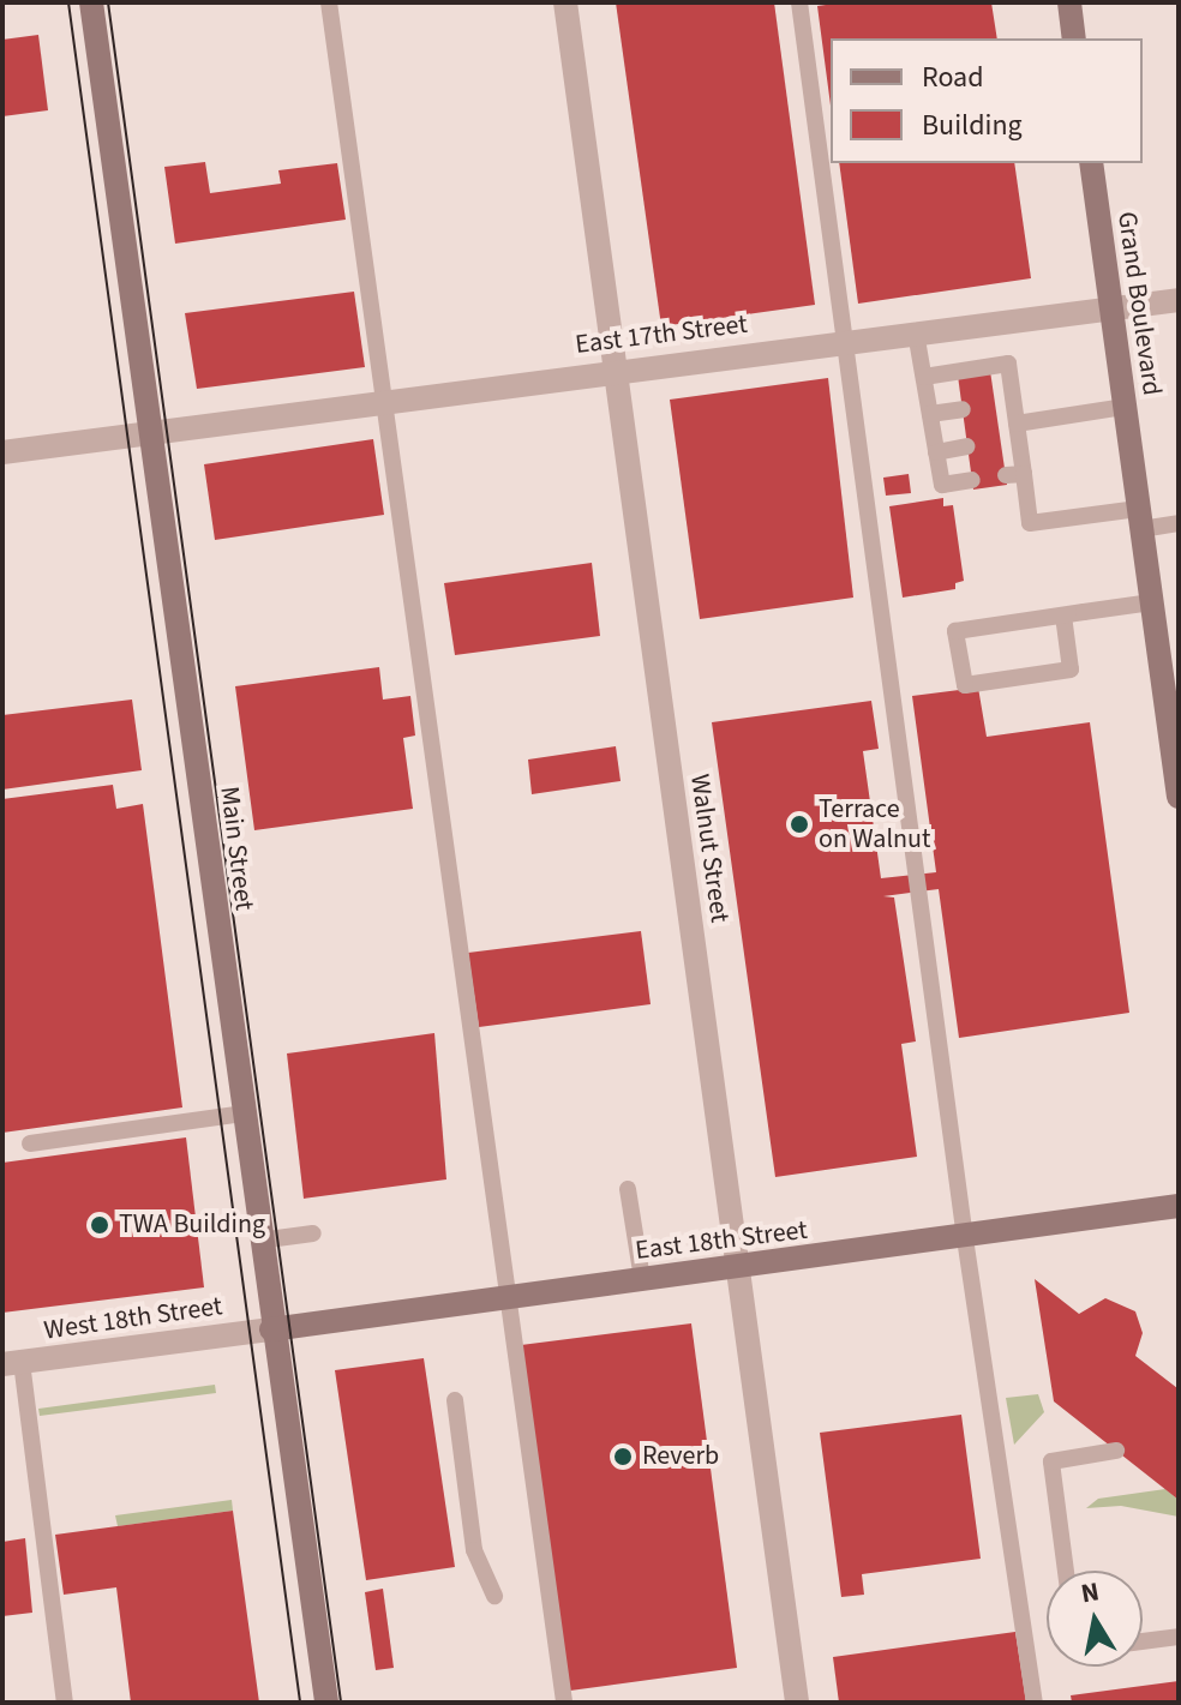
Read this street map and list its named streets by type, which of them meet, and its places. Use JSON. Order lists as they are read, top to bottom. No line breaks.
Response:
{"streets":{"main road":["Grand Boulevard","Main Street","East 18th Street"],"street":["East 17th Street","Walnut Street","West 18th Street"]},"crossings":[["Grand Boulevard","East 17th Street"],["East 17th Street","Main Street"],["East 17th Street","Walnut Street"],["Main Street","East 18th Street"],["Main Street","West 18th Street"],["Walnut Street","East 18th Street"],["East 18th Street","West 18th Street"]],"places":["Terrace on Walnut","TWA Building","Reverb"],"legend":["Road","Building"],"north":"top"}
